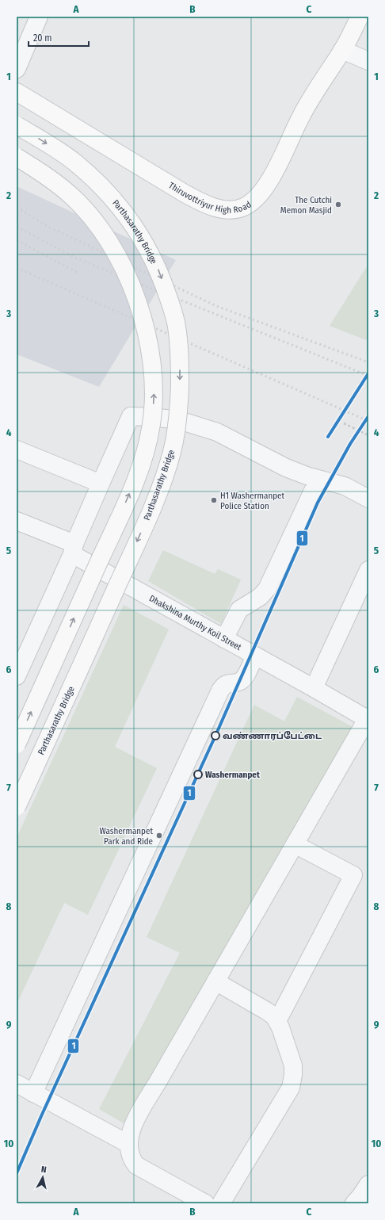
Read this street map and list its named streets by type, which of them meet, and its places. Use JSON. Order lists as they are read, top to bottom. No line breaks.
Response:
{"streets":{"main road":["Thiruvottriyur High Road","Parthasarathy Bridge"],"street":["Dhakshina Murthy Koil Street"]},"one_way":["Parthasarathy Bridge"],"places":["The Cutchi Memon Masjid","H1 Washermanpet Police Station","வண்ணாரப்பேட்டை","Washermanpet","Washermanpet Park and Ride"],"lines":["transit line 1"],"scale_bar":"20 m","north":"top","grid":{"columns":["A","B","C"],"rows":["1","2","3","4","5","6","7","8","9","10"]}}
